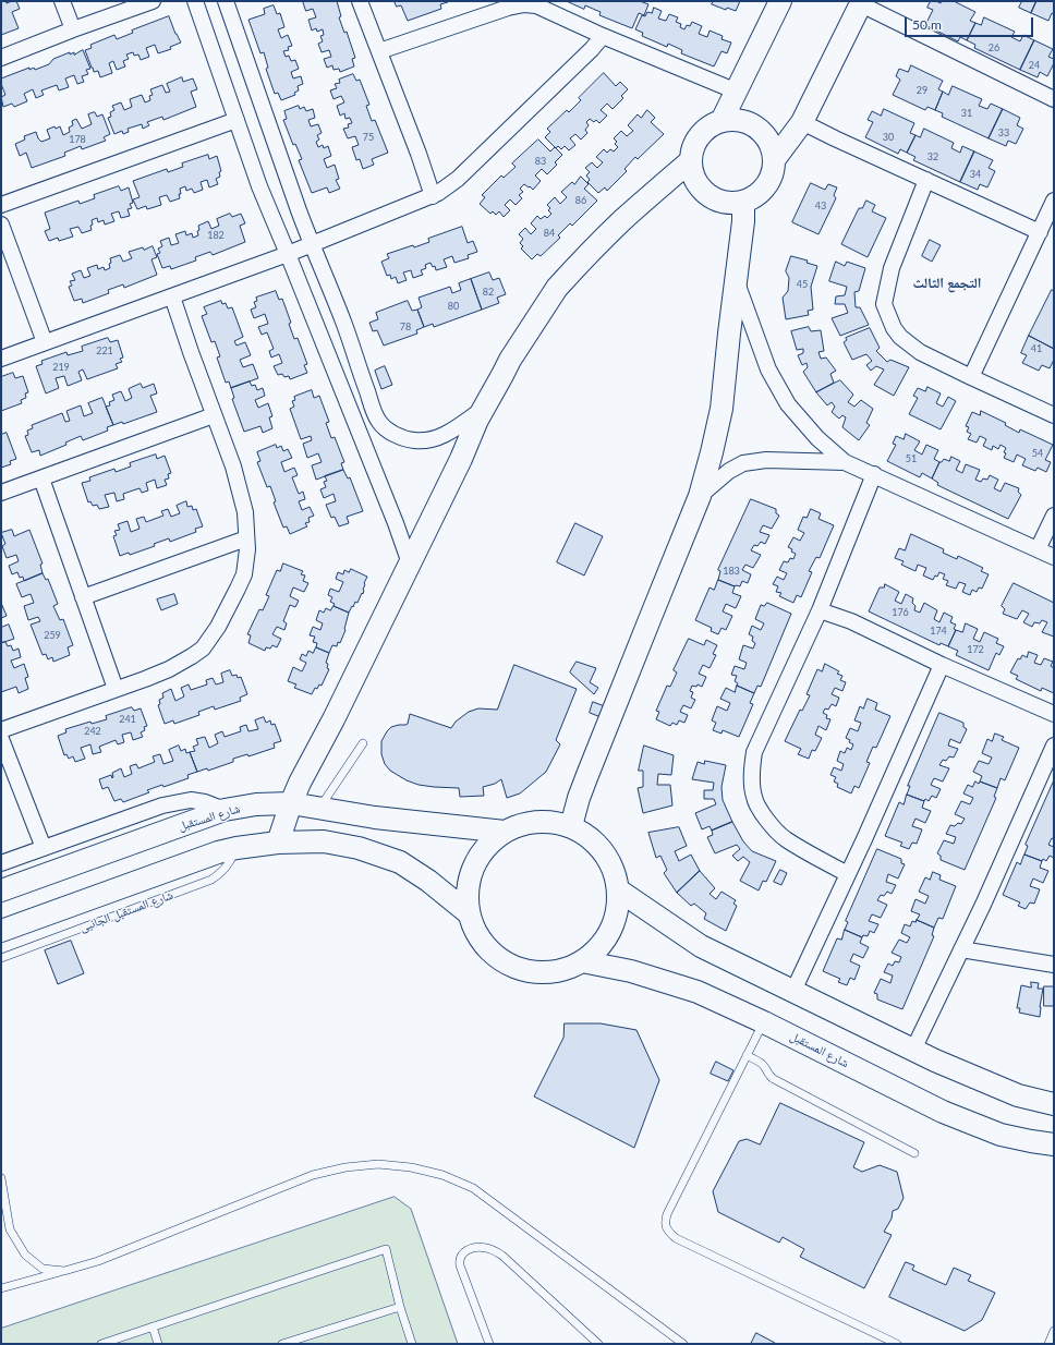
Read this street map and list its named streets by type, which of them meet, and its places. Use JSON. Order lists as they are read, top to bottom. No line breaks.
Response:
{"streets":{"street":["شارع المستقبل"],"lane":["شارع المستقبل الجانبى"]},"districts":["التجمع الثالث"],"house_numbers":["26","24","29","31","33","75","30","178","32","83","34","86","43","84","182","45","82","80","78","41","221","219","54","51","183","176","174","259","172","241","242"],"scale_bar":"50 m"}
